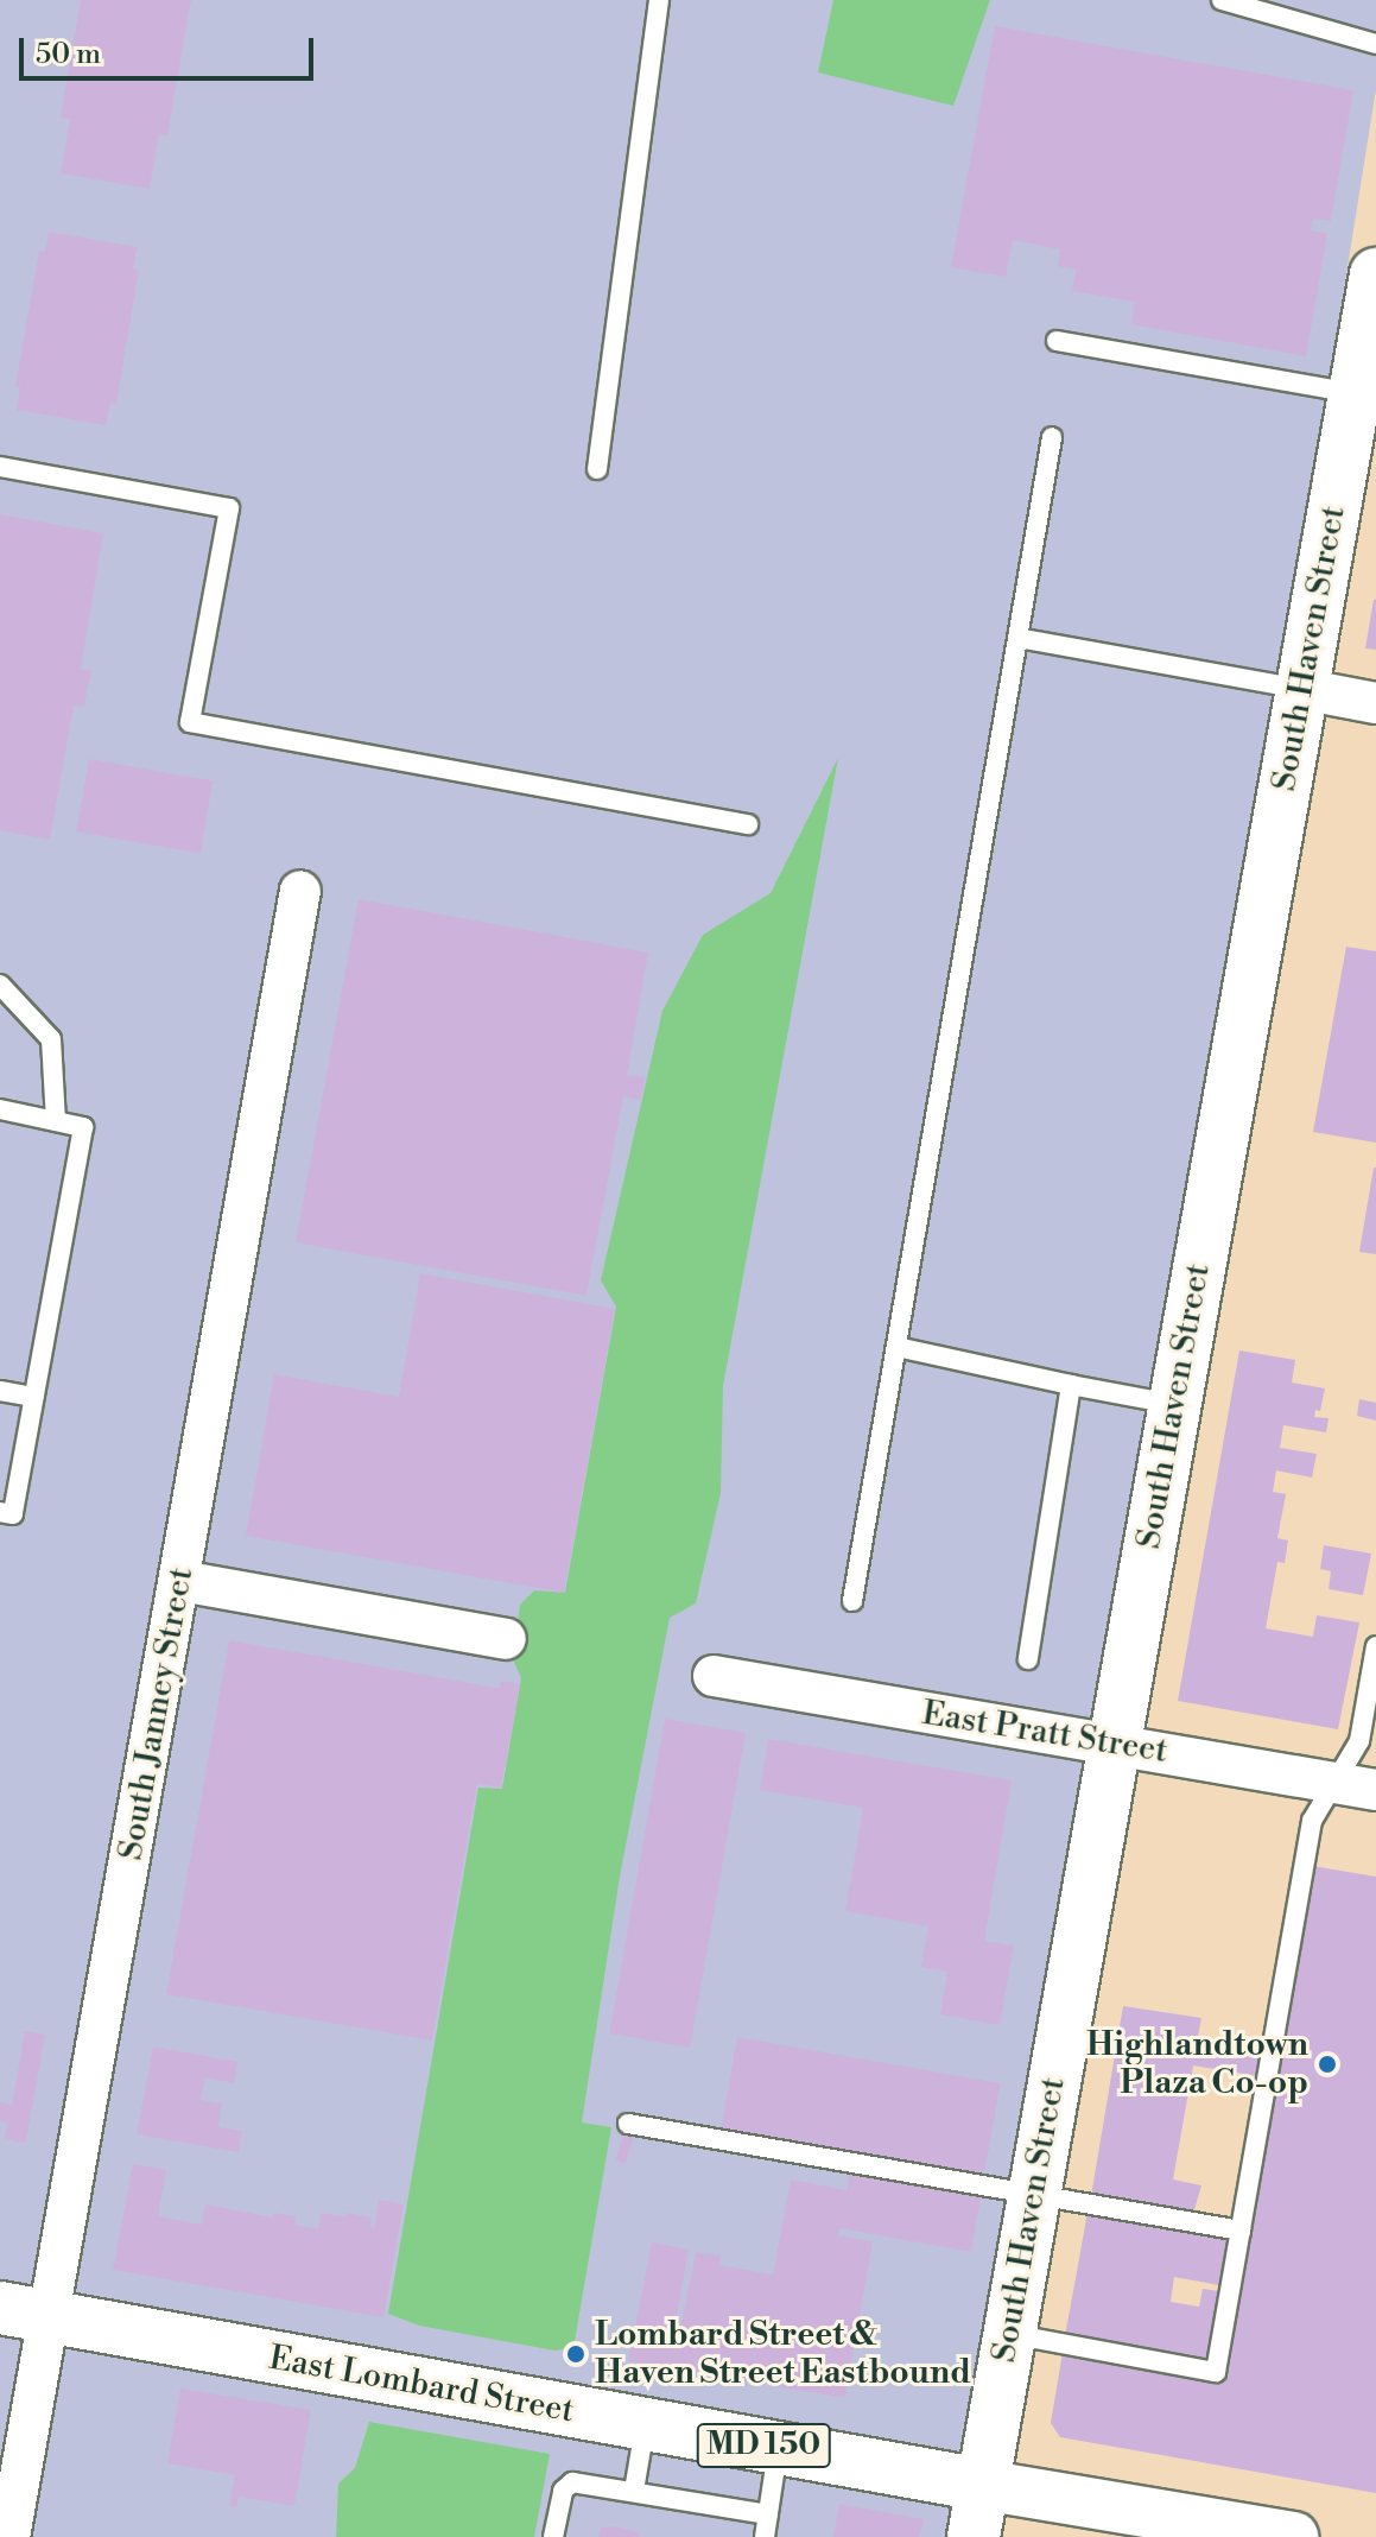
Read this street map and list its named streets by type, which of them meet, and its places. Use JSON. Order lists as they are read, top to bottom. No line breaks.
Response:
{"streets":{"main road":["South Haven Street","East Lombard Street","MD 150"],"street":["South Janney Street","East Pratt Street"]},"crossings":[["South Haven Street","East Pratt Street"],["South Haven Street","East Lombard Street"],["South Janney Street","East Lombard Street"]],"places":["Highlandtown Plaza Co-op","Lombard Street & Haven Street Eastbound"],"scale_bar":"50 m"}
